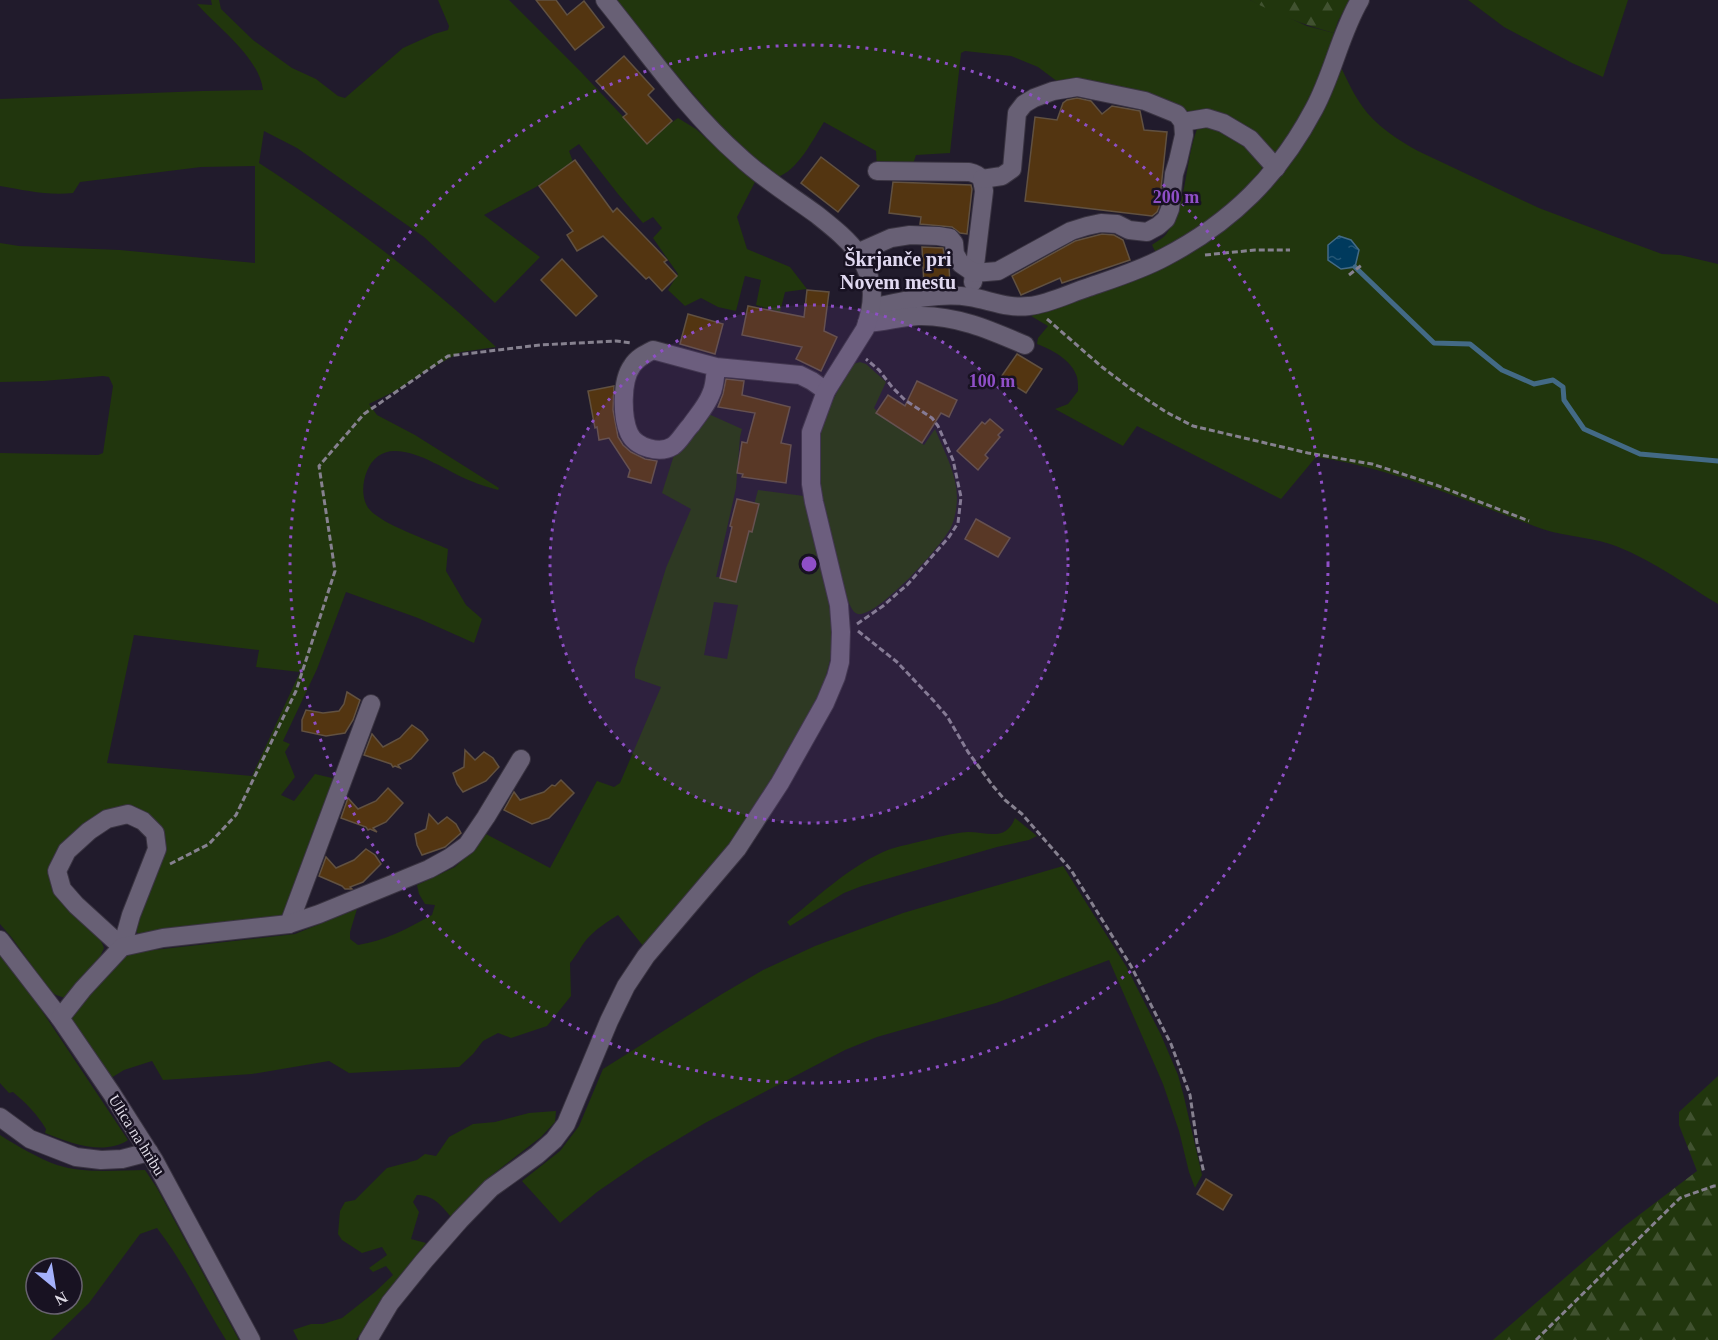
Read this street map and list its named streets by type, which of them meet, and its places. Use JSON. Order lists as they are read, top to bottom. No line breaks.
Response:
{"streets":{"street":["Ulica na hribu"]},"districts":["Škrjanče pri Novem mestu"],"north":"bottom right","rings":["200 m","100 m"]}
